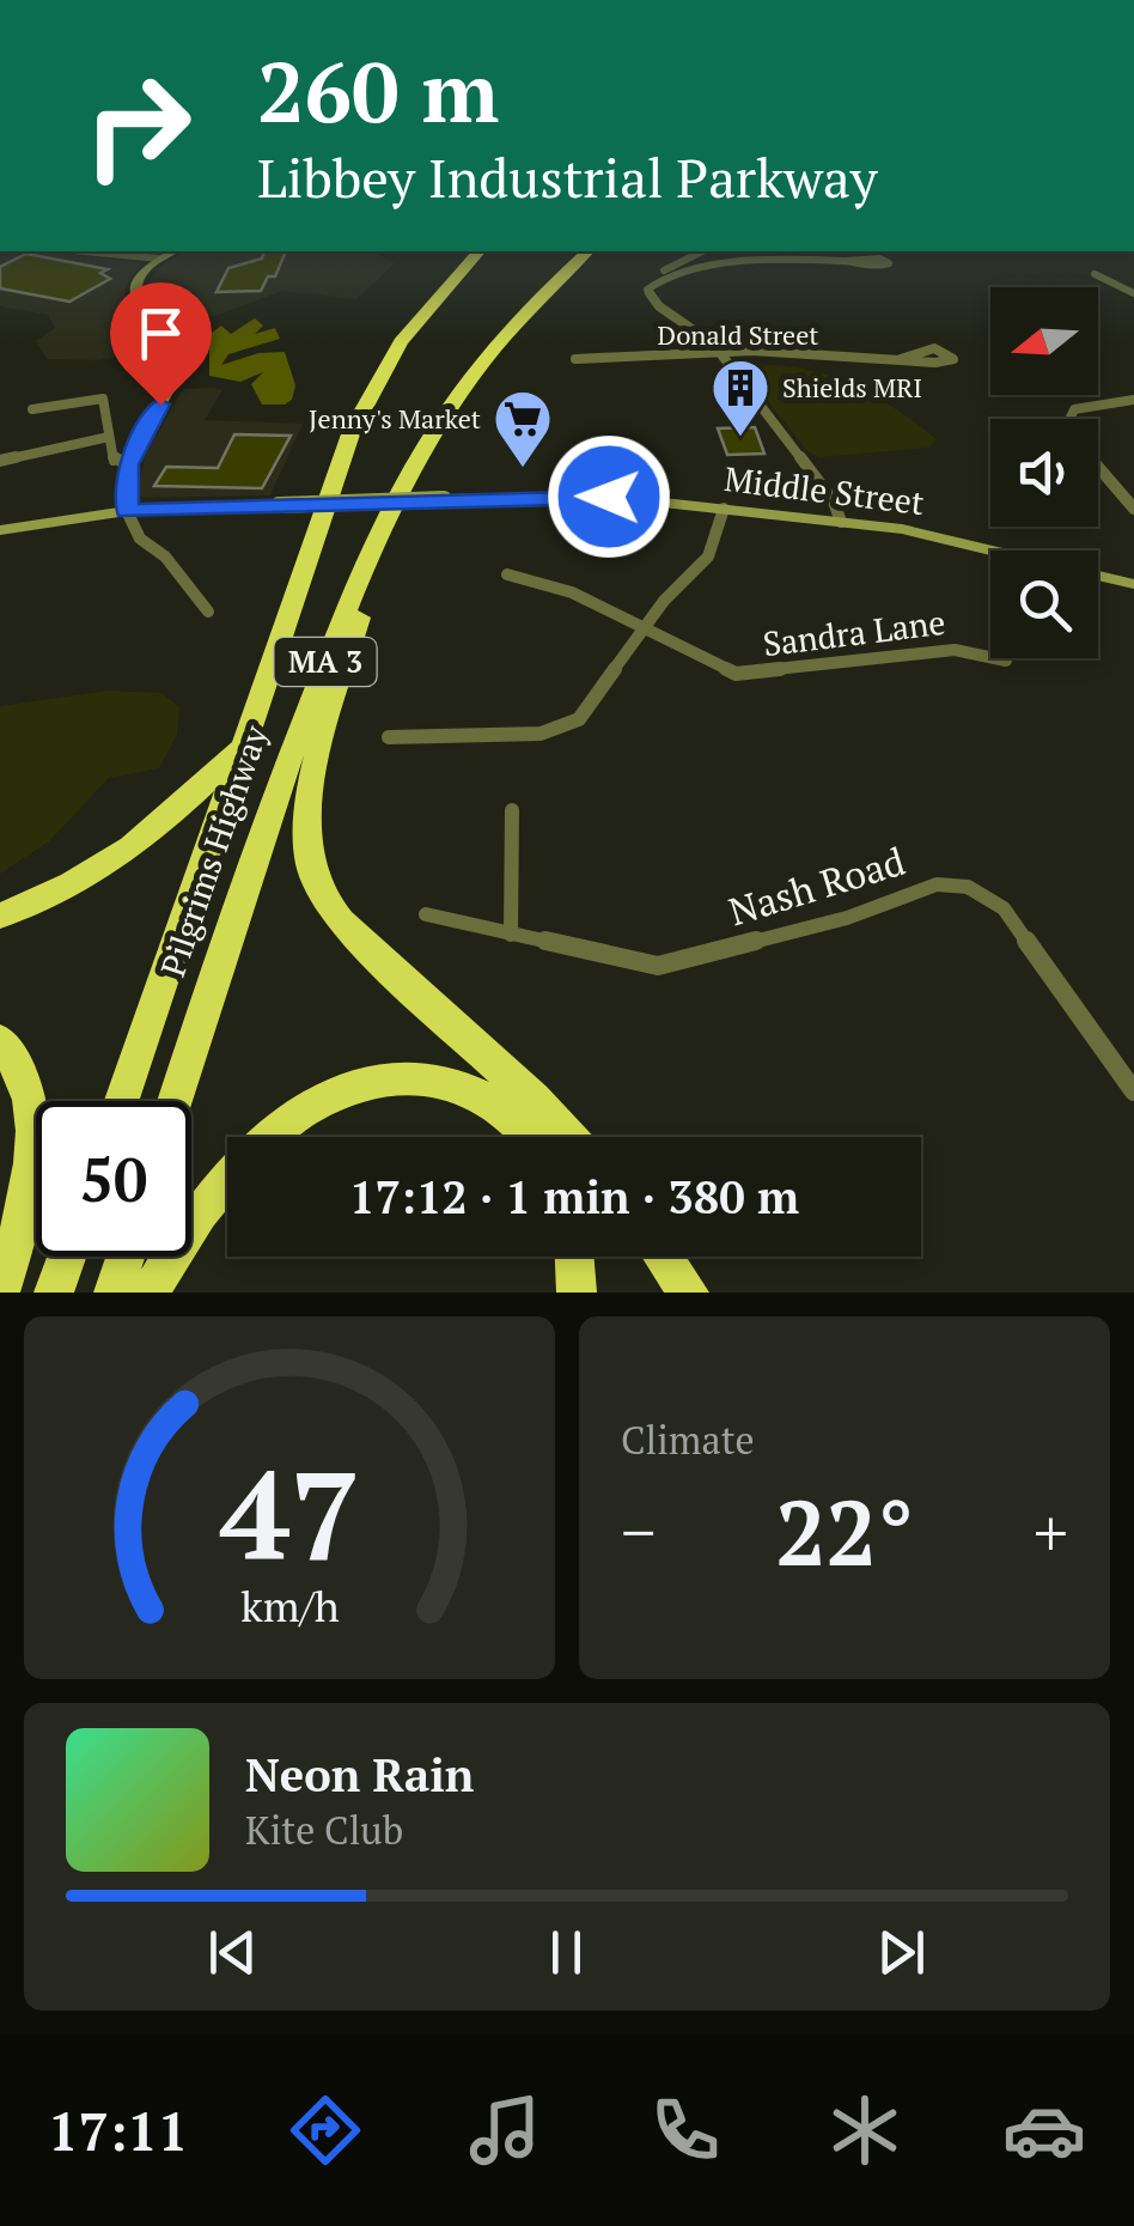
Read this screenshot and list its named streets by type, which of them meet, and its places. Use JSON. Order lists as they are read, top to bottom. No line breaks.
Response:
{"streets":{"highway":["MA 3","Pilgrims Highway"],"main road":["Middle Street"],"street":["Donald Street","Sandra Lane","Nash Road"]},"places":{"building":["Shields MRI"],"supermarket":["Jenny's Market"]},"north":"left","page":{"turn":["260 m","Libbey Industrial Parkway"],"limit":"50","trip":"17:12 · 1 min · 380 m","tile":"Climate","heat":["−","22°","+"],"song":["Neon Rain","Kite Club"],"tabs":"17:11","gauge":["47","km/h"]}}
